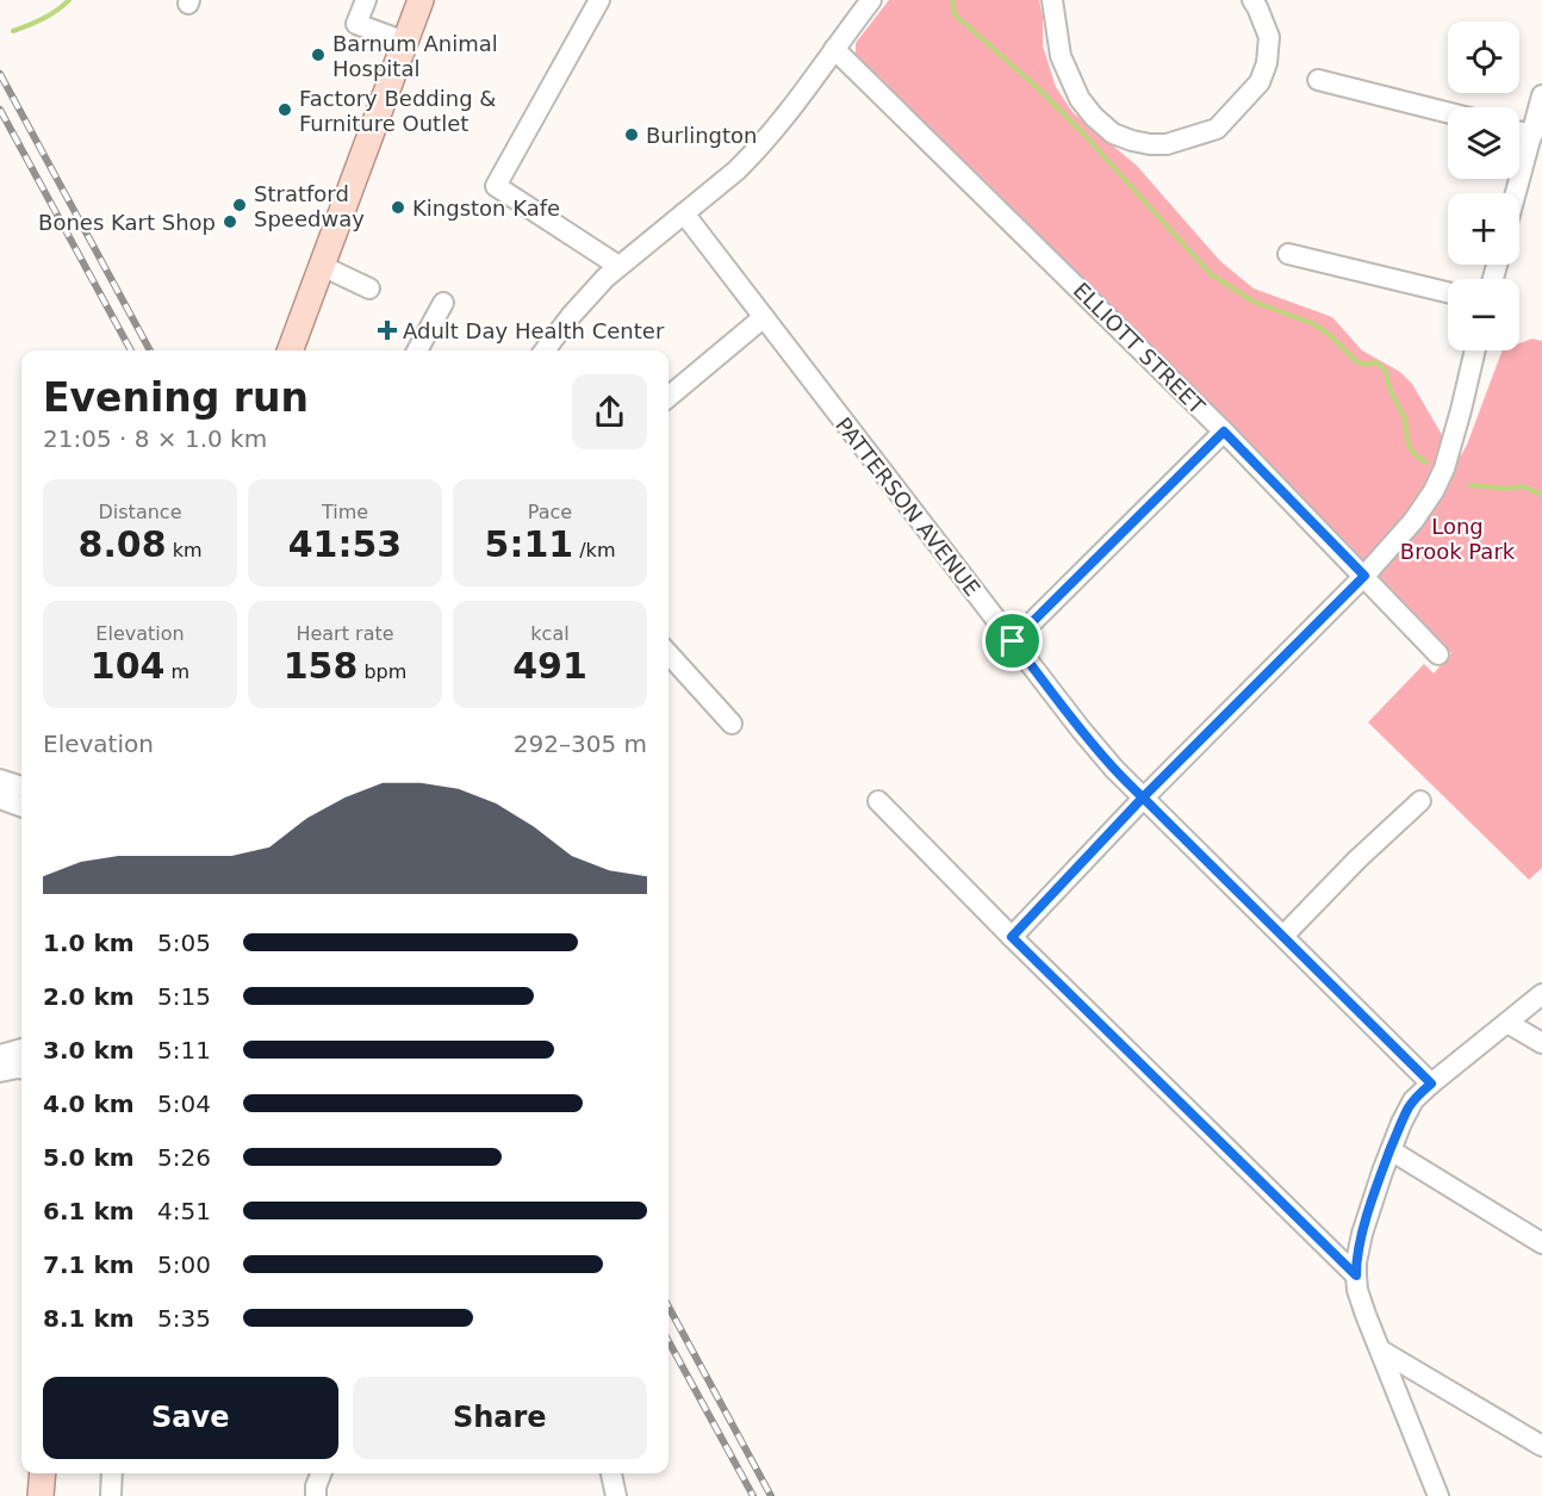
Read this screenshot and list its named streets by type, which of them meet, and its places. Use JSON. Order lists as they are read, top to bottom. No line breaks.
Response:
{"streets":{"street":["ELLIOTT STREET","PATTERSON AVENUE"]},"parks":["Long Brook Park"],"places":{"other":["Barnum Animal Hospital","Factory Bedding & Furniture Outlet","Burlington","Stratford Speedway","Kingston Kafe","Bones Kart Shop"],"health":["Adult Day Health Center"]},"page":{"map_buttons":["+","−"],"heading":["Evening run","21:05 · 8 × 1.0 km"],"stats":[["Distance","8.08 km"],["Time","41:53"],["Pace","5:11 /km"],["Elevation","104 m"],["Heart rate","158 bpm"],["kcal","491"]],"chart":["Elevation","292–305 m"],"list":[{"name":"1.0 km","note":"5:05"},{"name":"2.0 km","note":"5:15"},{"name":"3.0 km","note":"5:11"},{"name":"4.0 km","note":"5:04"},{"name":"5.0 km","note":"5:26"},{"name":"6.1 km","note":"4:51"},{"name":"7.1 km","note":"5:00"},{"name":"8.1 km","note":"5:35"}],"buttons":["Save","Share"]}}
